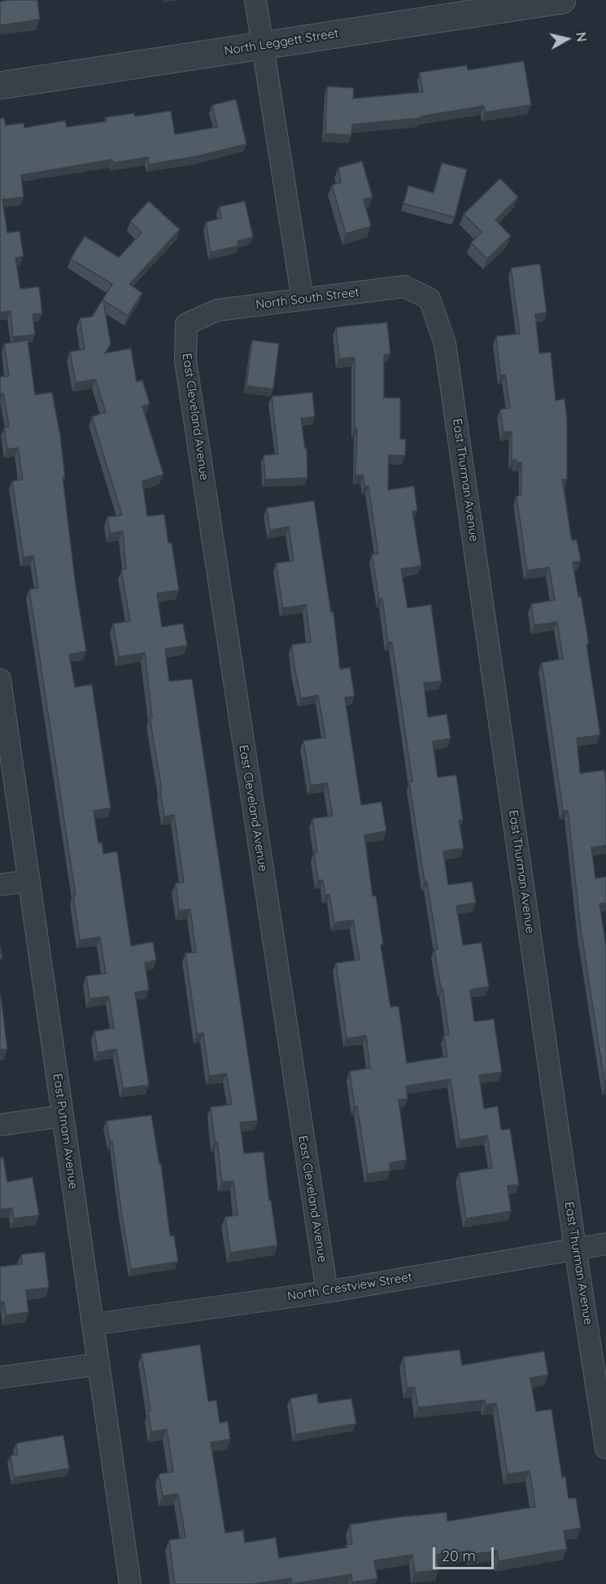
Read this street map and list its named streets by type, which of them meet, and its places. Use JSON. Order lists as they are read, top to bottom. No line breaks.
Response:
{"streets":{"street":["North Leggett Street","North South Street","East Cleveland Avenue","East Thurman Avenue","East Putnam Avenue","North Crestview Street"]},"crossings":[["North South Street","East Cleveland Avenue"],["North South Street","East Thurman Avenue"],["East Cleveland Avenue","North Crestview Street"],["East Thurman Avenue","North Crestview Street"],["East Putnam Avenue","North Crestview Street"]],"scale_bar":"20 m","north":"right"}
